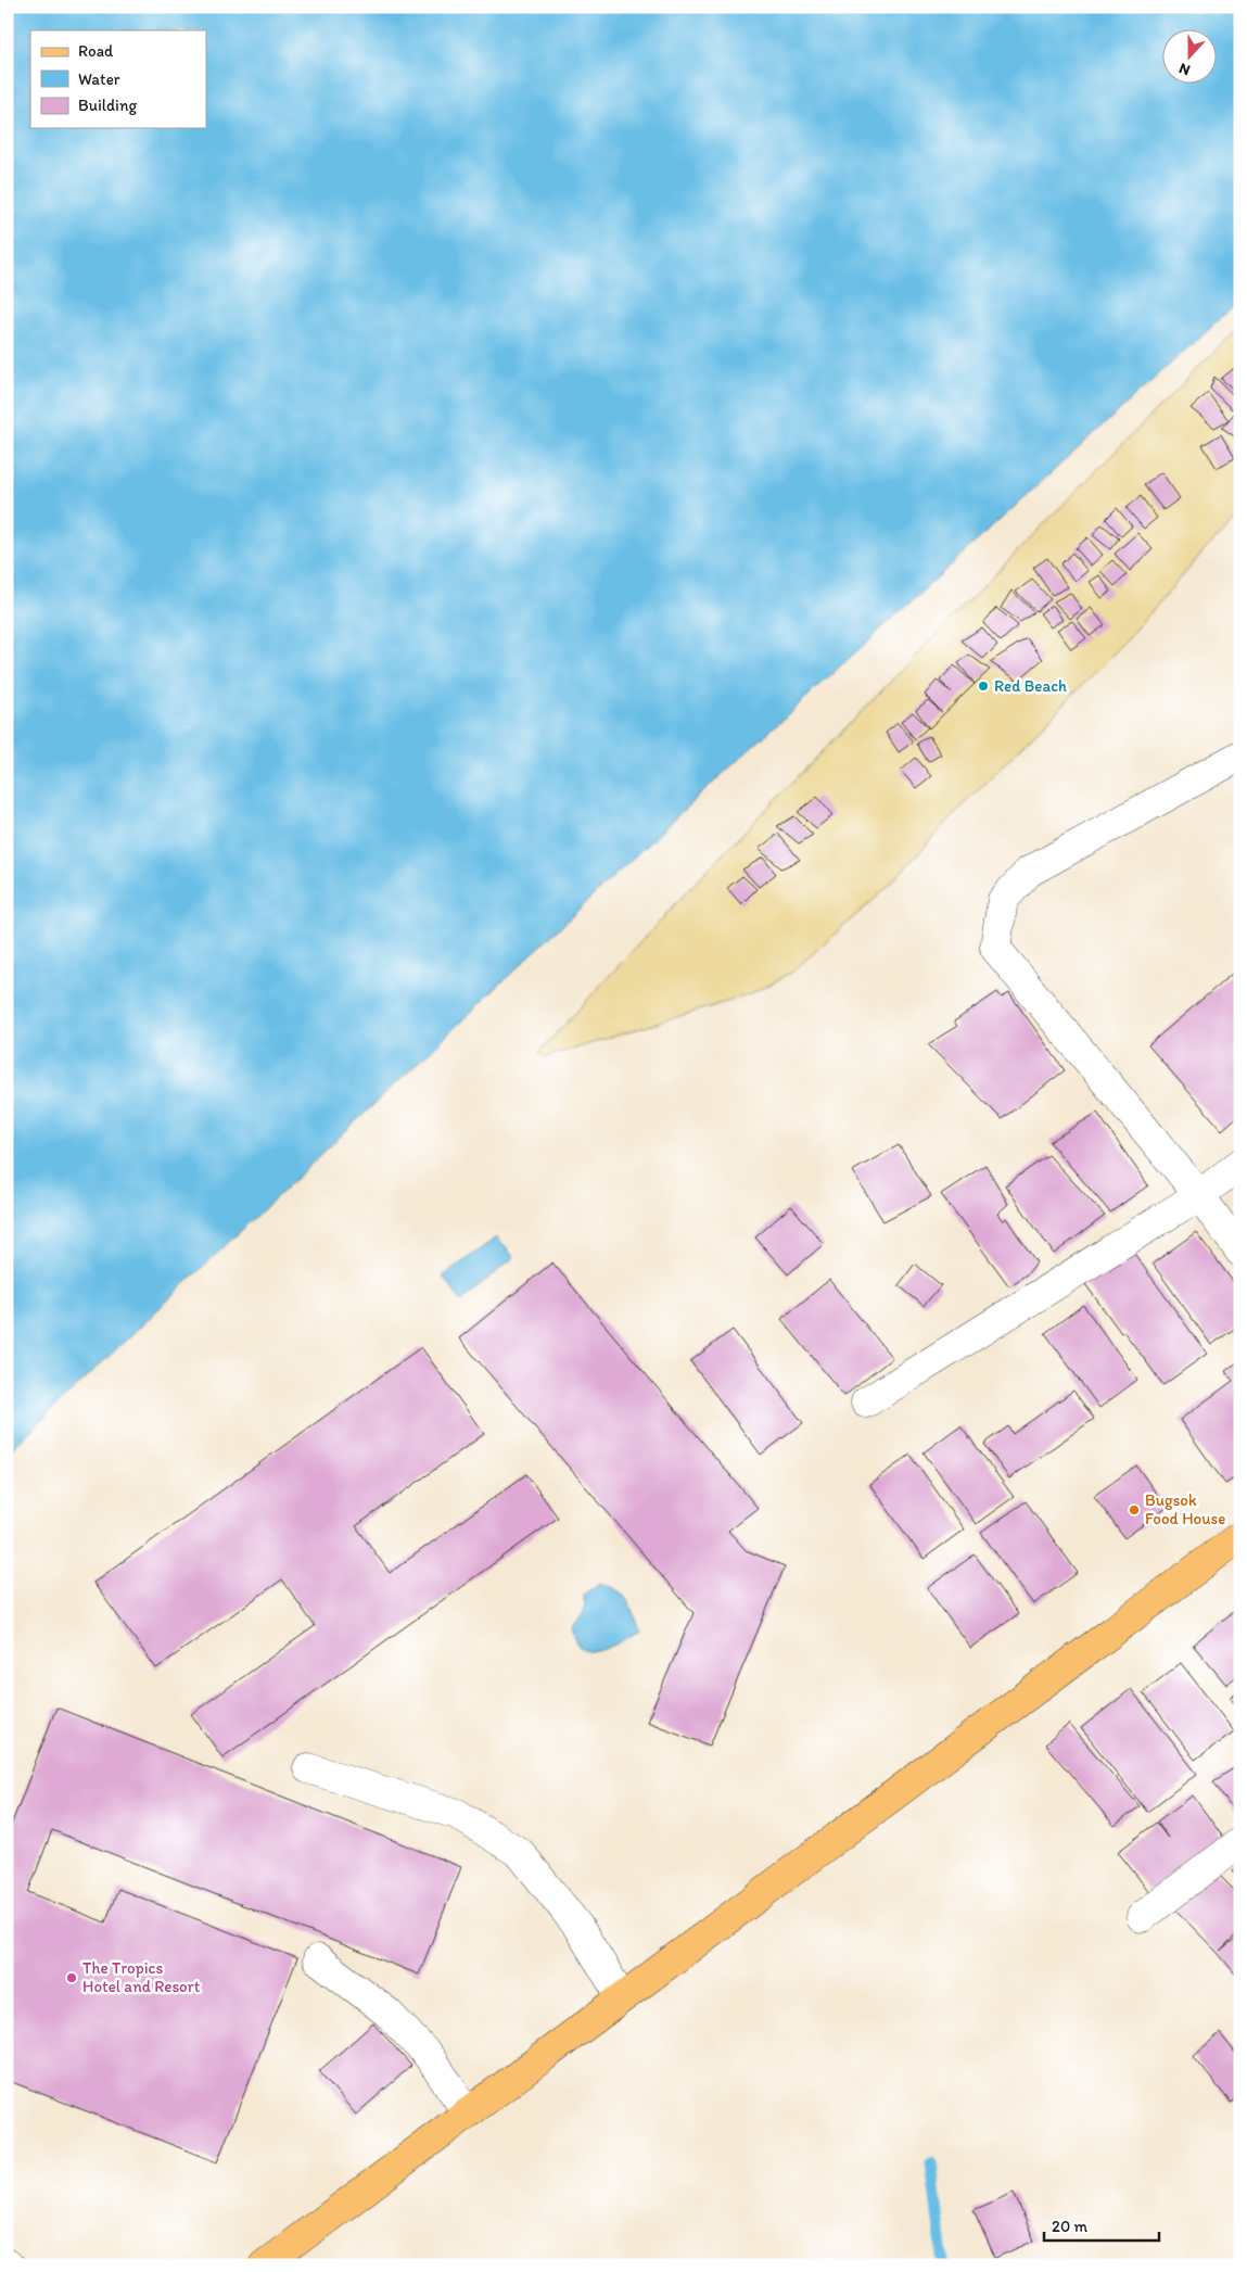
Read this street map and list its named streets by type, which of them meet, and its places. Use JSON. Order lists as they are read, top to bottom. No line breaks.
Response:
{"places":["Red Beach","Bugsok Food House","The Tropics Hotel and Resort"],"legend":["Road","Water","Building"],"scale_bar":"20 m","north":"bottom"}
